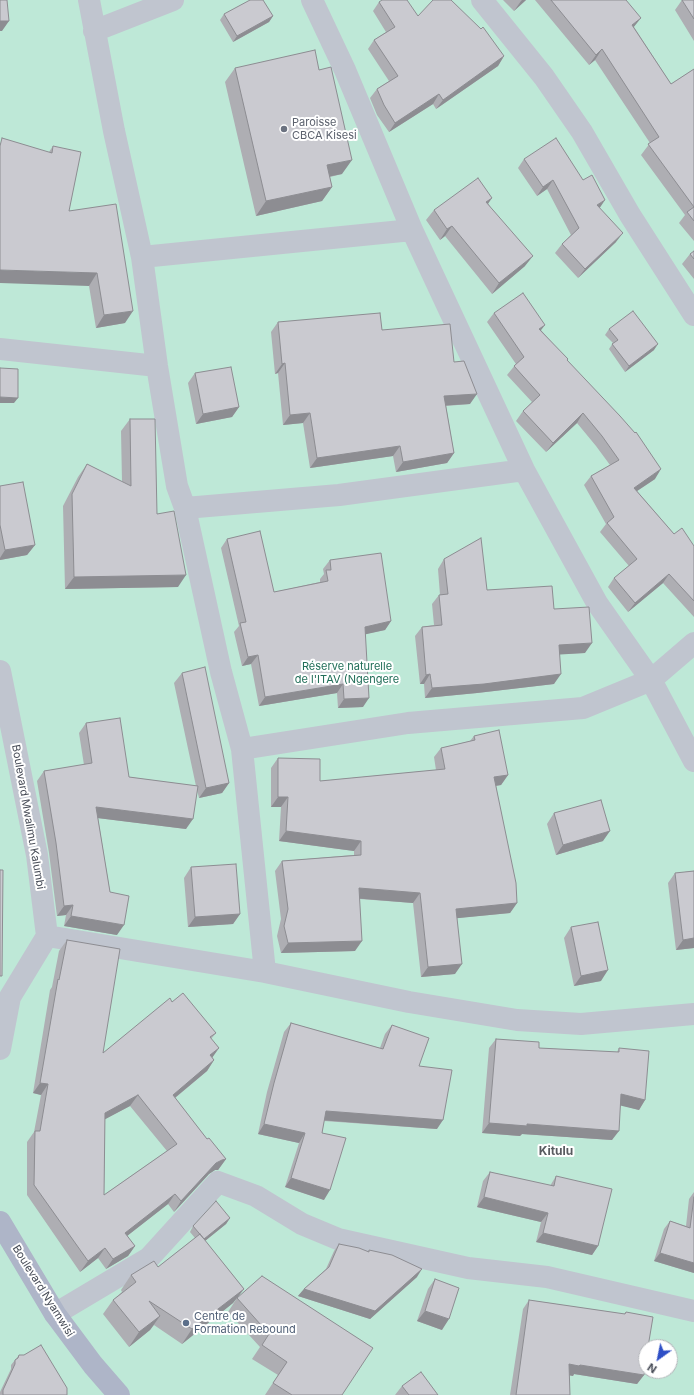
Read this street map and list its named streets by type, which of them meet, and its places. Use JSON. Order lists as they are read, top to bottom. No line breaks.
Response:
{"streets":{"main road":["Boulevard Nyamwisi"],"street":["Boulevard Mwalimu Kalumbi"]},"districts":["Kitulu"],"parks":["Réserve naturelle de l'ITAV (Ngengere"],"places":["Paroisse CBCA Kisesi","Centre de Formation Rebound"],"north":"bottom left"}
